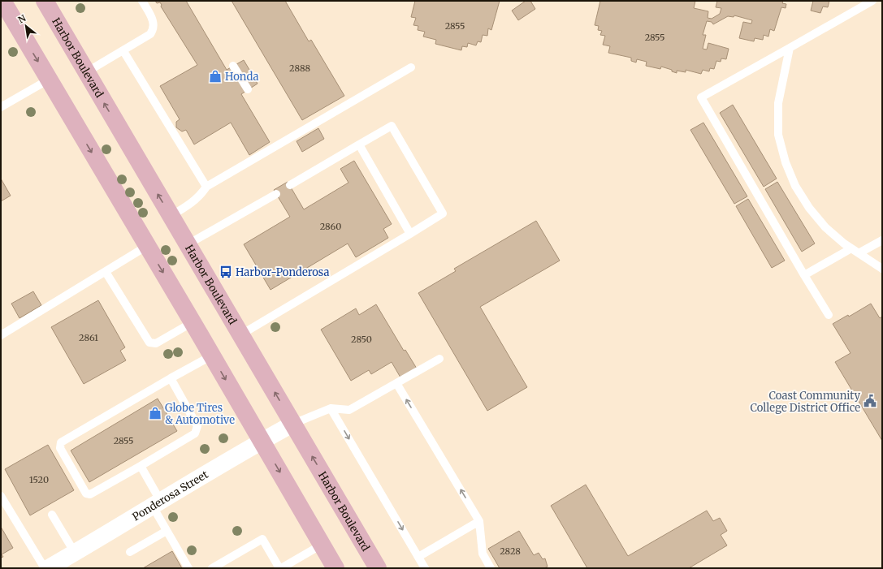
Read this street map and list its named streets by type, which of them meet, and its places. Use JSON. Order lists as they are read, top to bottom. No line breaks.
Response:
{"streets":{"main road":["Harbor Boulevard"],"street":["Ponderosa Street"]},"crossings":[["Harbor Boulevard","Ponderosa Street"]],"places":{"shop":["Honda","Globe Tires & Automotive"],"bus stop":["Harbor-Ponderosa"],"public building":["Coast Community College District Office"]},"house_numbers":["2855","2855","2888","2860","2861","2850","2855","1520","2828"],"north":"top left"}
